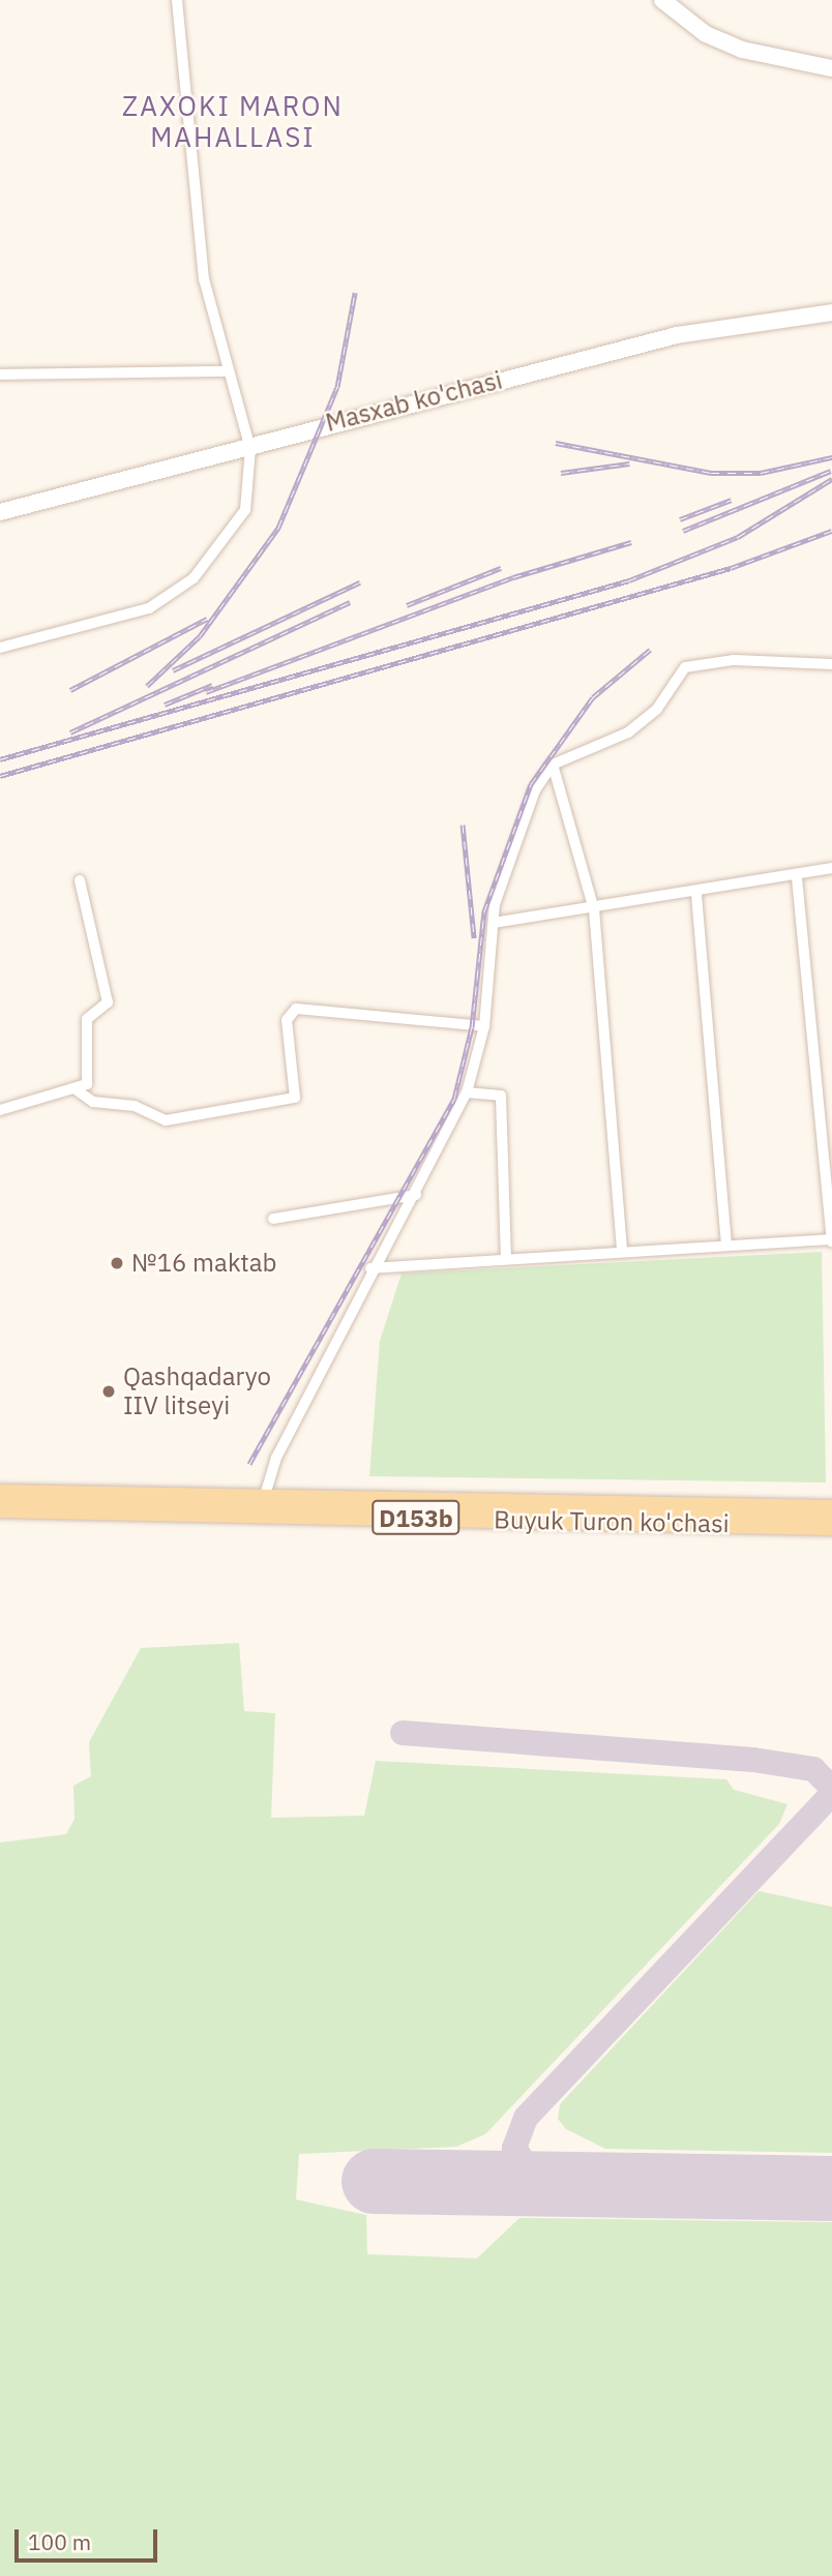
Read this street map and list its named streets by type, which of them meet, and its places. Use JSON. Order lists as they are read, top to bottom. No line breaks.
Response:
{"streets":{"main road":["Masxab ko'chasi","D153b","Buyuk Turon ko'chasi"]},"districts":["ZAXOKI MARON MAHALLASI"],"places":["№16 maktab","Qashqadaryo IIV litseyi"],"scale_bar":"100 m"}
